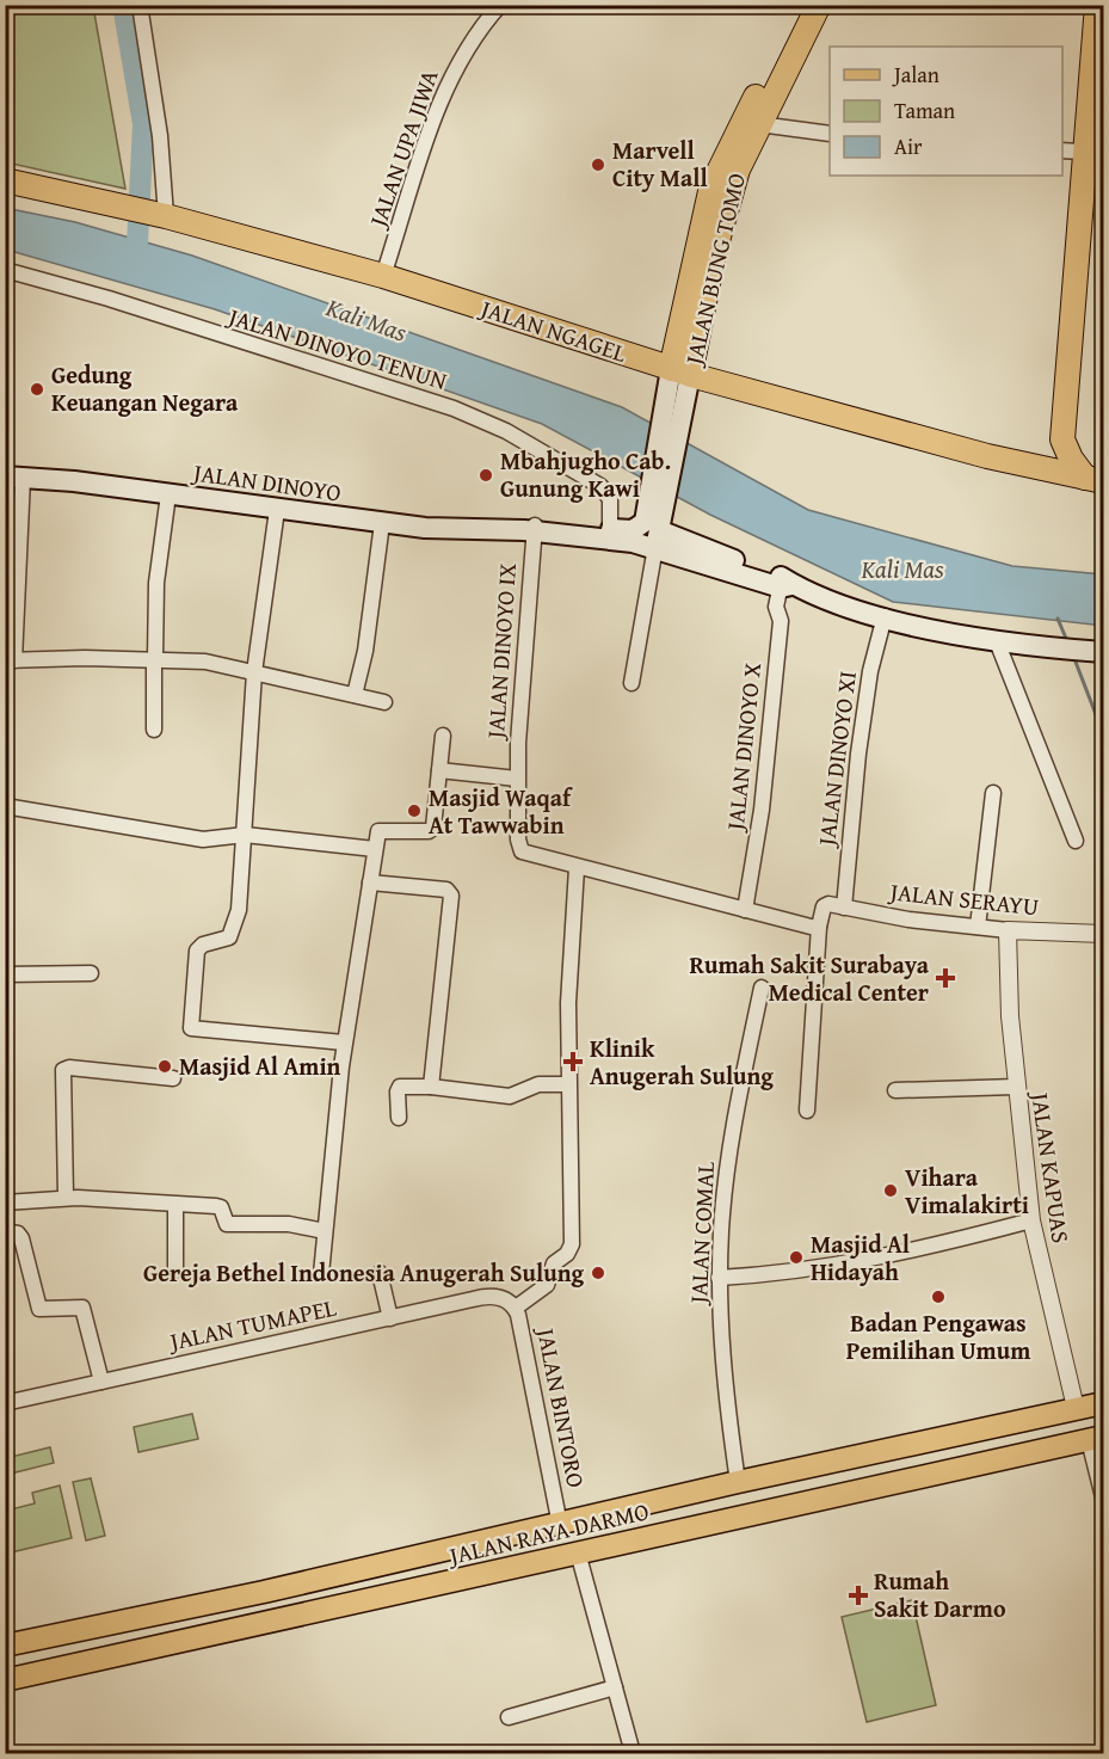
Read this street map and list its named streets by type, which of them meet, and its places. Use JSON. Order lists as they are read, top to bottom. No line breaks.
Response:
{"streets":{"highway":["JALAN BUNG TOMO","JALAN NGAGEL"],"main road":["JALAN DINOYO","JALAN RAYA DARMO"],"street":["JALAN UPA JIWA","JALAN DINOYO TENUN","JALAN DINOYO IX","JALAN DINOYO X","JALAN DINOYO XI","JALAN SERAYU","JALAN KAPUAS","JALAN COMAL","JALAN TUMAPEL","JALAN BINTORO"]},"crossings":[["JALAN UPA JIWA","JALAN NGAGEL"],["JALAN BUNG TOMO","JALAN NGAGEL"],["JALAN BUNG TOMO","JALAN DINOYO"],["JALAN DINOYO TENUN","JALAN DINOYO"],["JALAN DINOYO","JALAN DINOYO IX"],["JALAN DINOYO XI","JALAN SERAYU"],["JALAN SERAYU","JALAN KAPUAS"],["JALAN KAPUAS","JALAN RAYA DARMO"],["JALAN COMAL","JALAN RAYA DARMO"],["JALAN TUMAPEL","JALAN BINTORO"],["JALAN BINTORO","JALAN RAYA DARMO"]],"water":["Kali Mas"],"places":{"other":["Marvell City Mall","Gedung Keuangan Negara","Mbahjugho Cab. Gunung Kawi","Masjid Waqaf At Tawwabin","Masjid Al Amin","Vihara Vimalakirti","Masjid Al Hidayah","Gereja Bethel Indonesia Anugerah Sulung","Badan Pengawas Pemilihan Umum"],"health":["Rumah Sakit Surabaya Medical Center","Klinik Anugerah Sulung","Rumah Sakit Darmo"]},"legend":["Jalan","Taman","Air"]}
